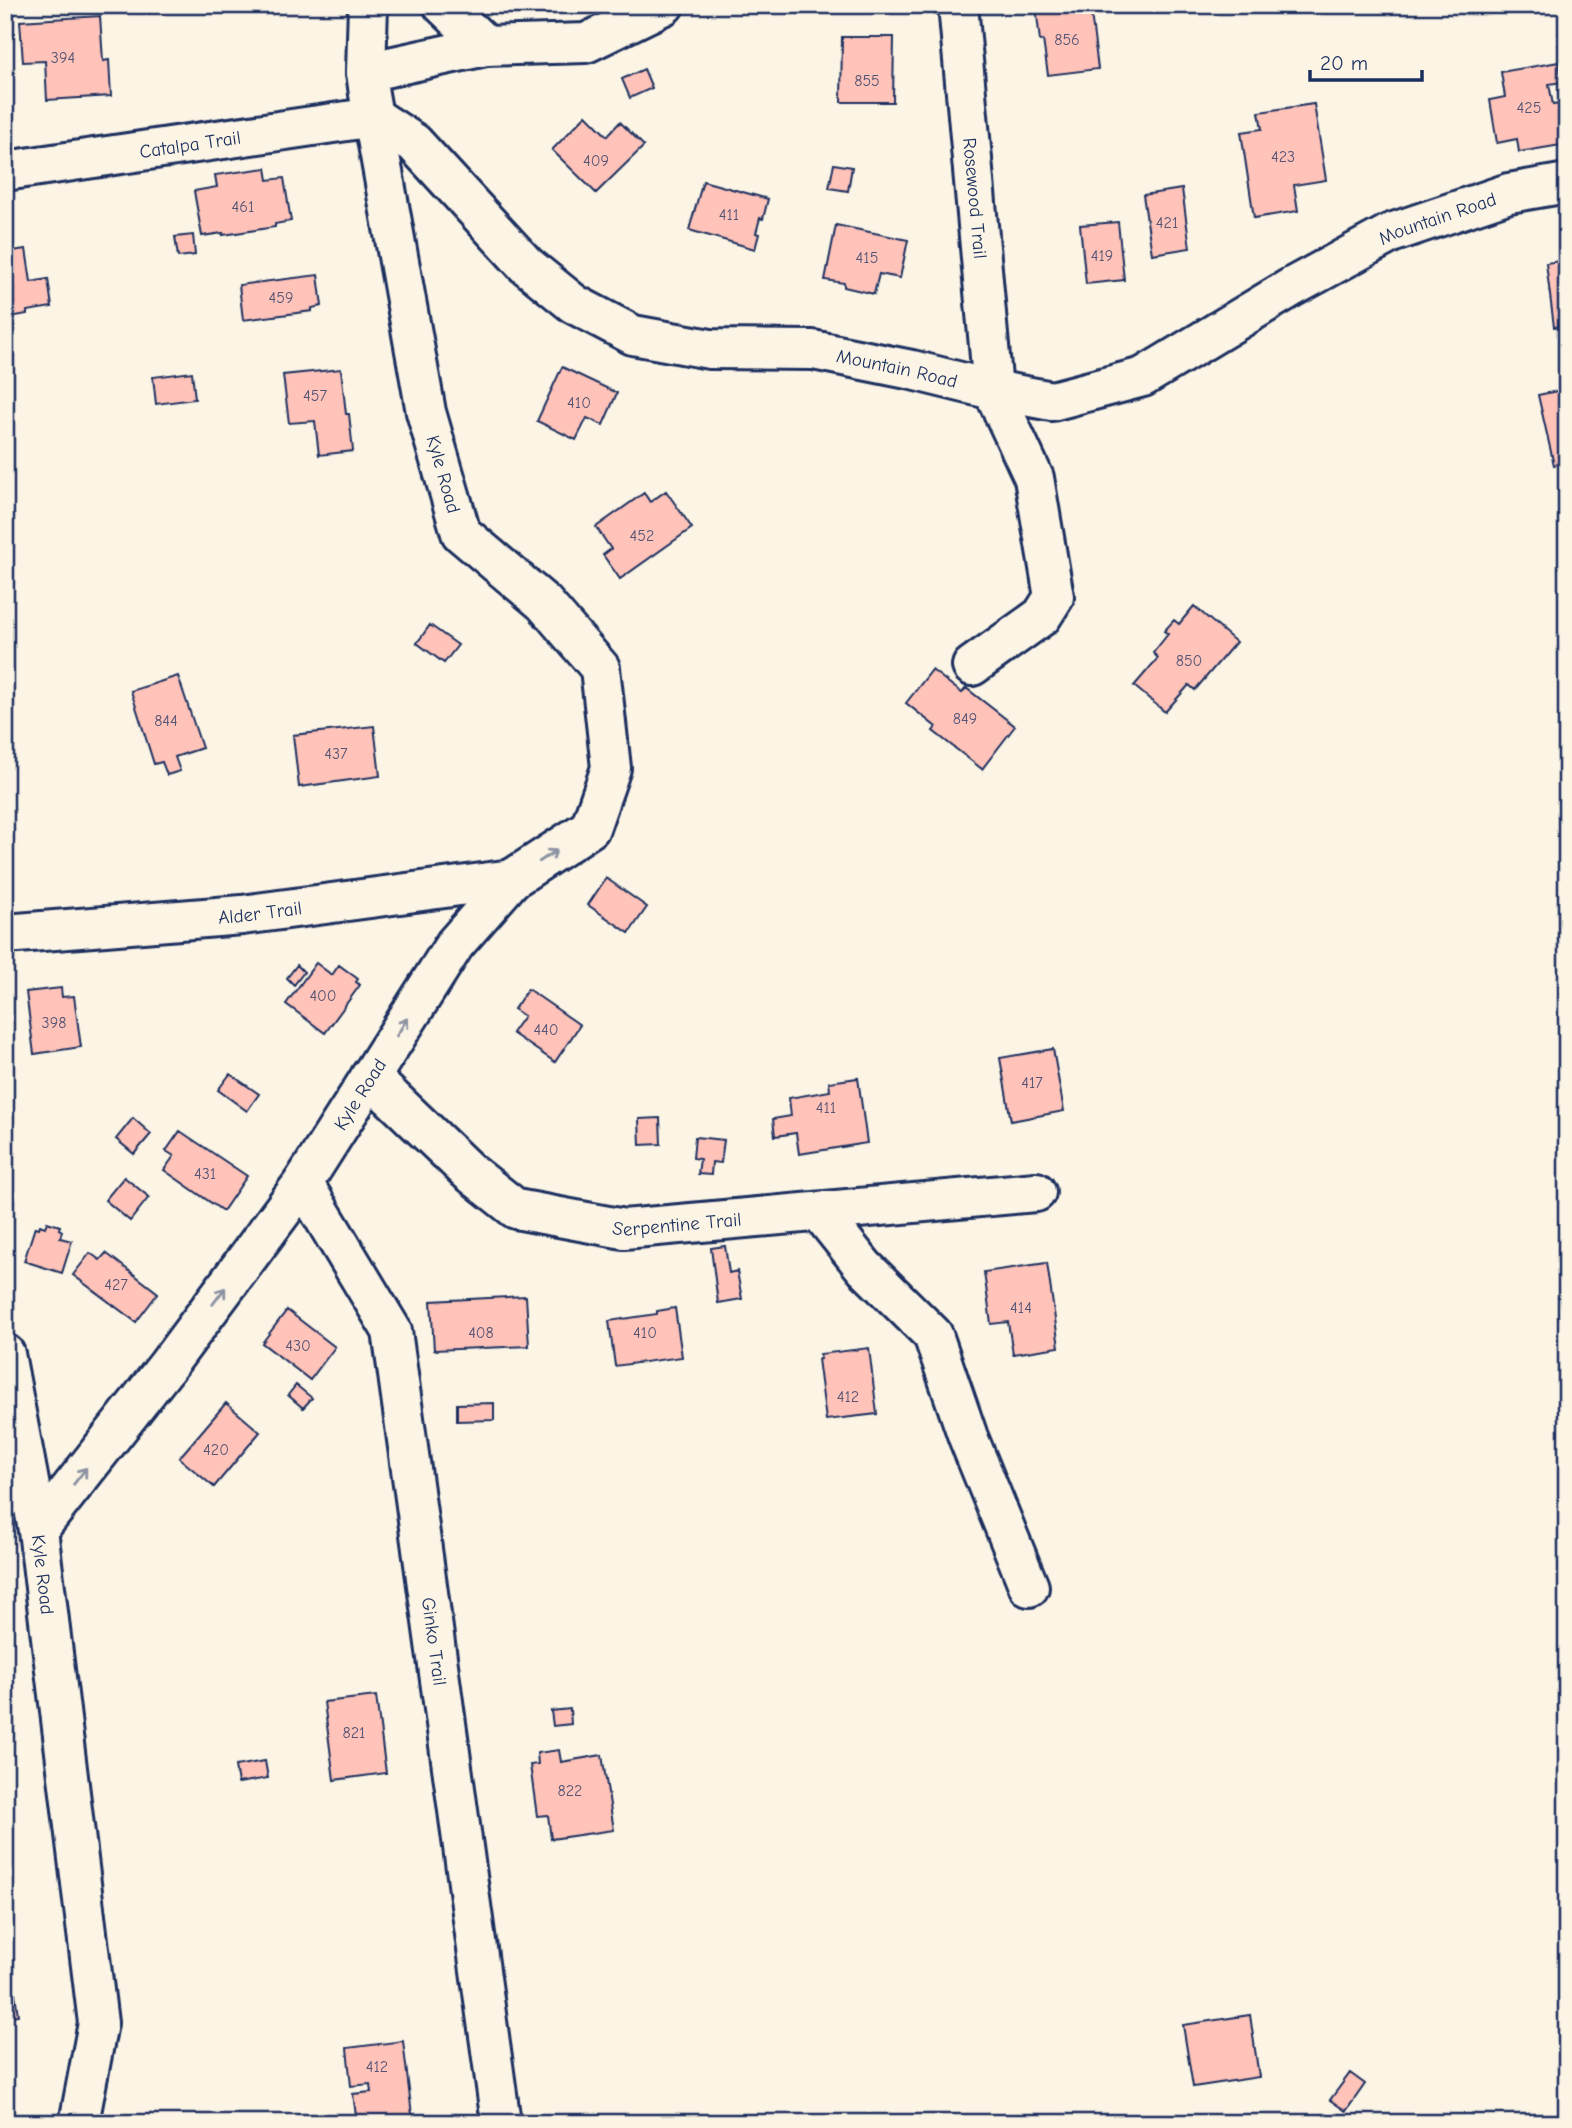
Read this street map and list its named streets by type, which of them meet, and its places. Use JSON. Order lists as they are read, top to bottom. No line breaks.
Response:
{"streets":{"street":["Catalpa Trail","Rosewood Trail","Mountain Road","Kyle Road","Alder Trail","Serpentine Trail","Ginko Trail"]},"crossings":[["Catalpa Trail","Mountain Road"],["Catalpa Trail","Kyle Road"],["Rosewood Trail","Mountain Road"],["Mountain Road","Kyle Road"],["Kyle Road","Alder Trail"],["Kyle Road","Serpentine Trail"],["Kyle Road","Ginko Trail"]],"one_way":["Kyle Road"],"house_numbers":["856","394","855","425","423","409","461","411","421","419","415","459","457","410","452","850","849","844","437","400","398","440","417","411","431","427","414","408","410","430","412","420","821","822","412"],"scale_bar":"20 m"}
